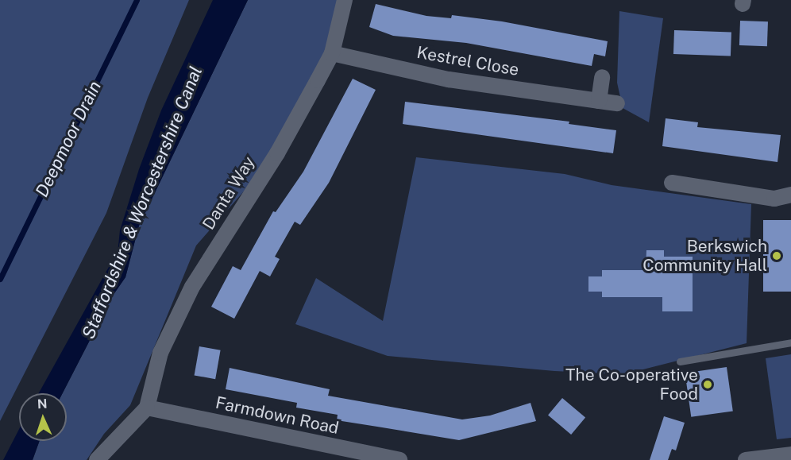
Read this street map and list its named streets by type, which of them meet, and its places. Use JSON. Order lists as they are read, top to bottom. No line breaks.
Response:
{"streets":{"street":["Kestrel Close","Danta Way","Farmdown Road"]},"crossings":[["Kestrel Close","Danta Way"],["Danta Way","Farmdown Road"]],"water":["Deepmoor Drain","Staffordshire & Worcestershire Canal"],"places":["Berkswich Community Hall","The Co-operative Food"],"north":"top"}
